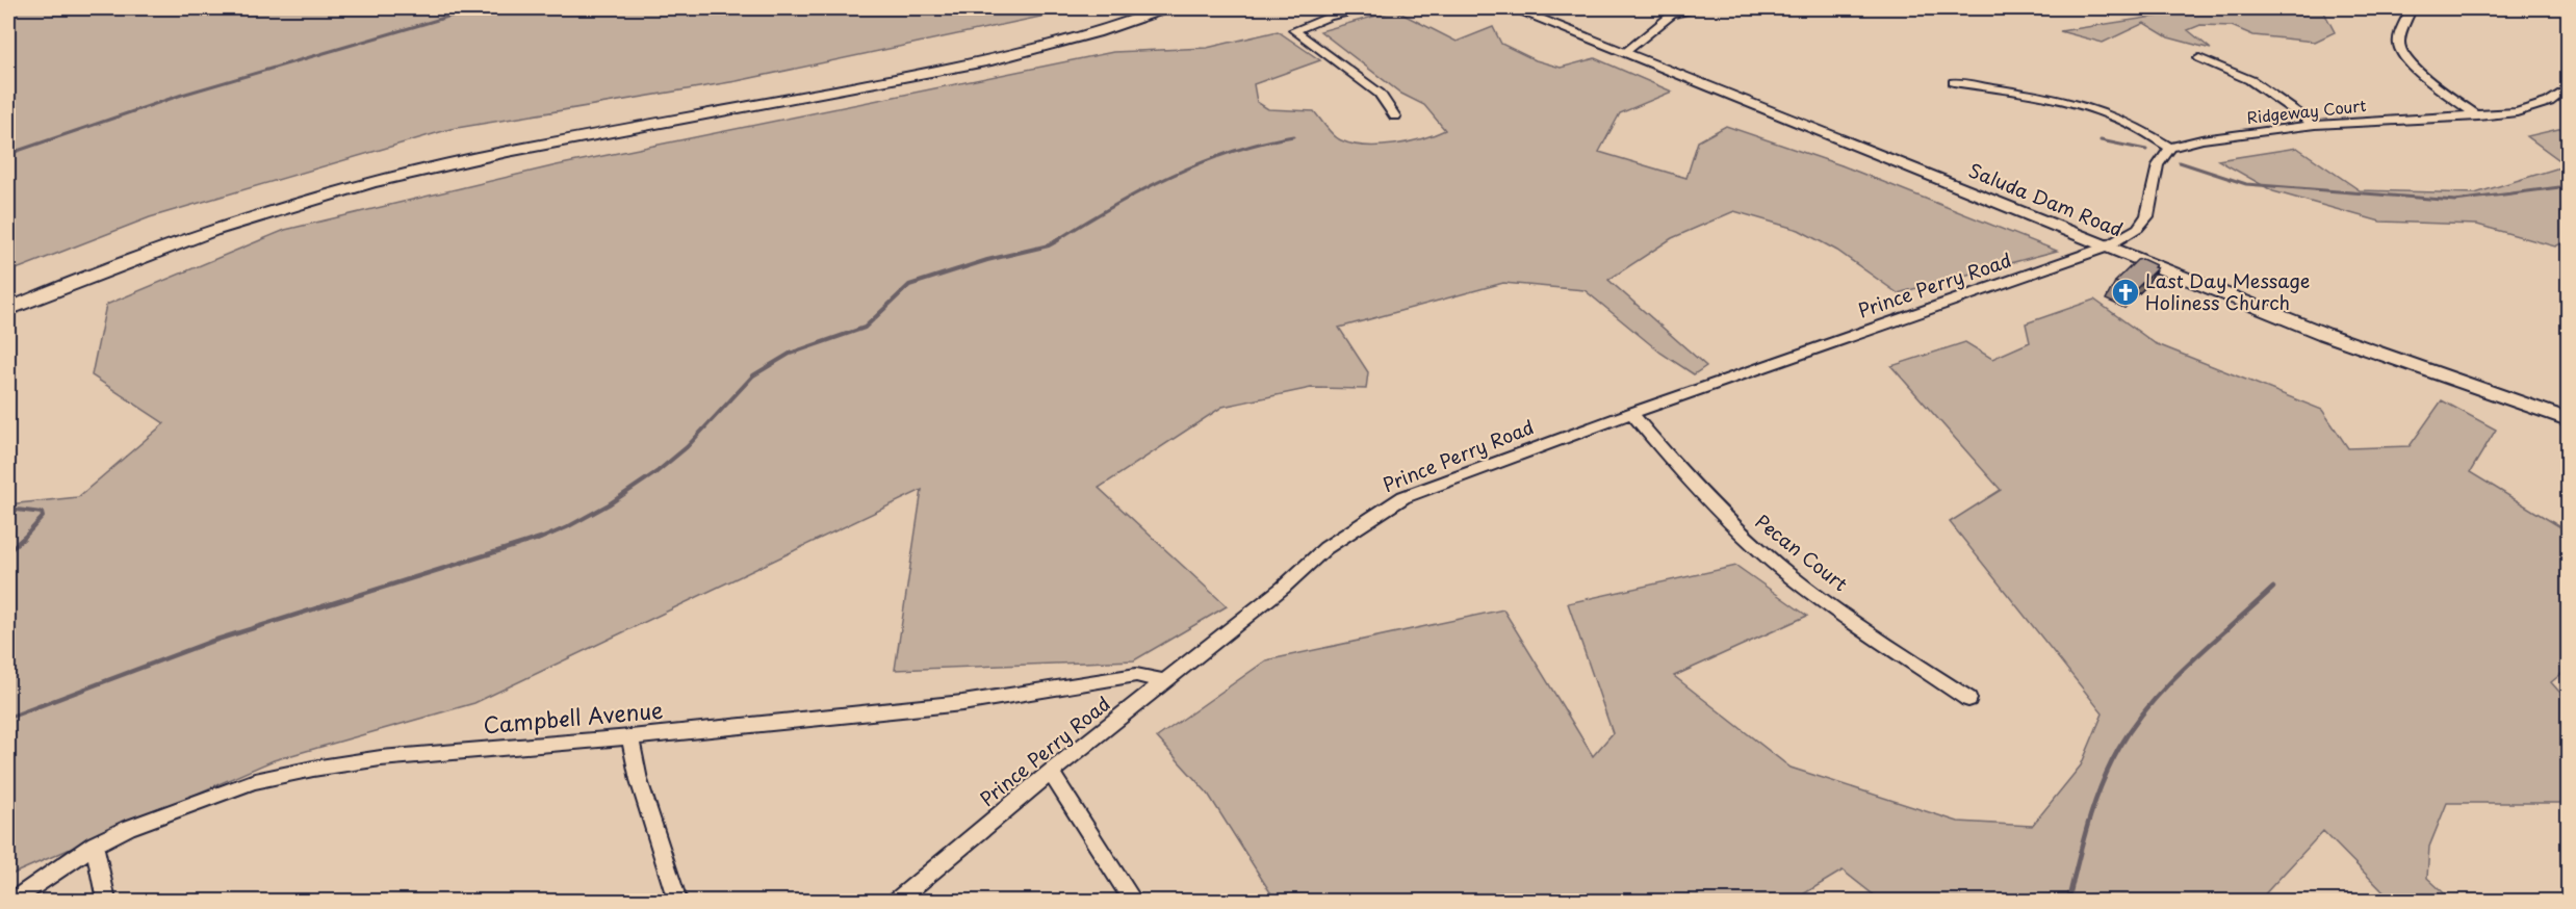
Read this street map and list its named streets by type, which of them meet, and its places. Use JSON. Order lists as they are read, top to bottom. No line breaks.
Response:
{"streets":{"street":["Ridgeway Court","Saluda Dam Road","Prince Perry Road","Pecan Court","Campbell Avenue"]},"crossings":[["Saluda Dam Road","Prince Perry Road"],["Prince Perry Road","Pecan Court"],["Prince Perry Road","Campbell Avenue"]],"places":{"church":["Last Day Message Holiness Church"]}}
